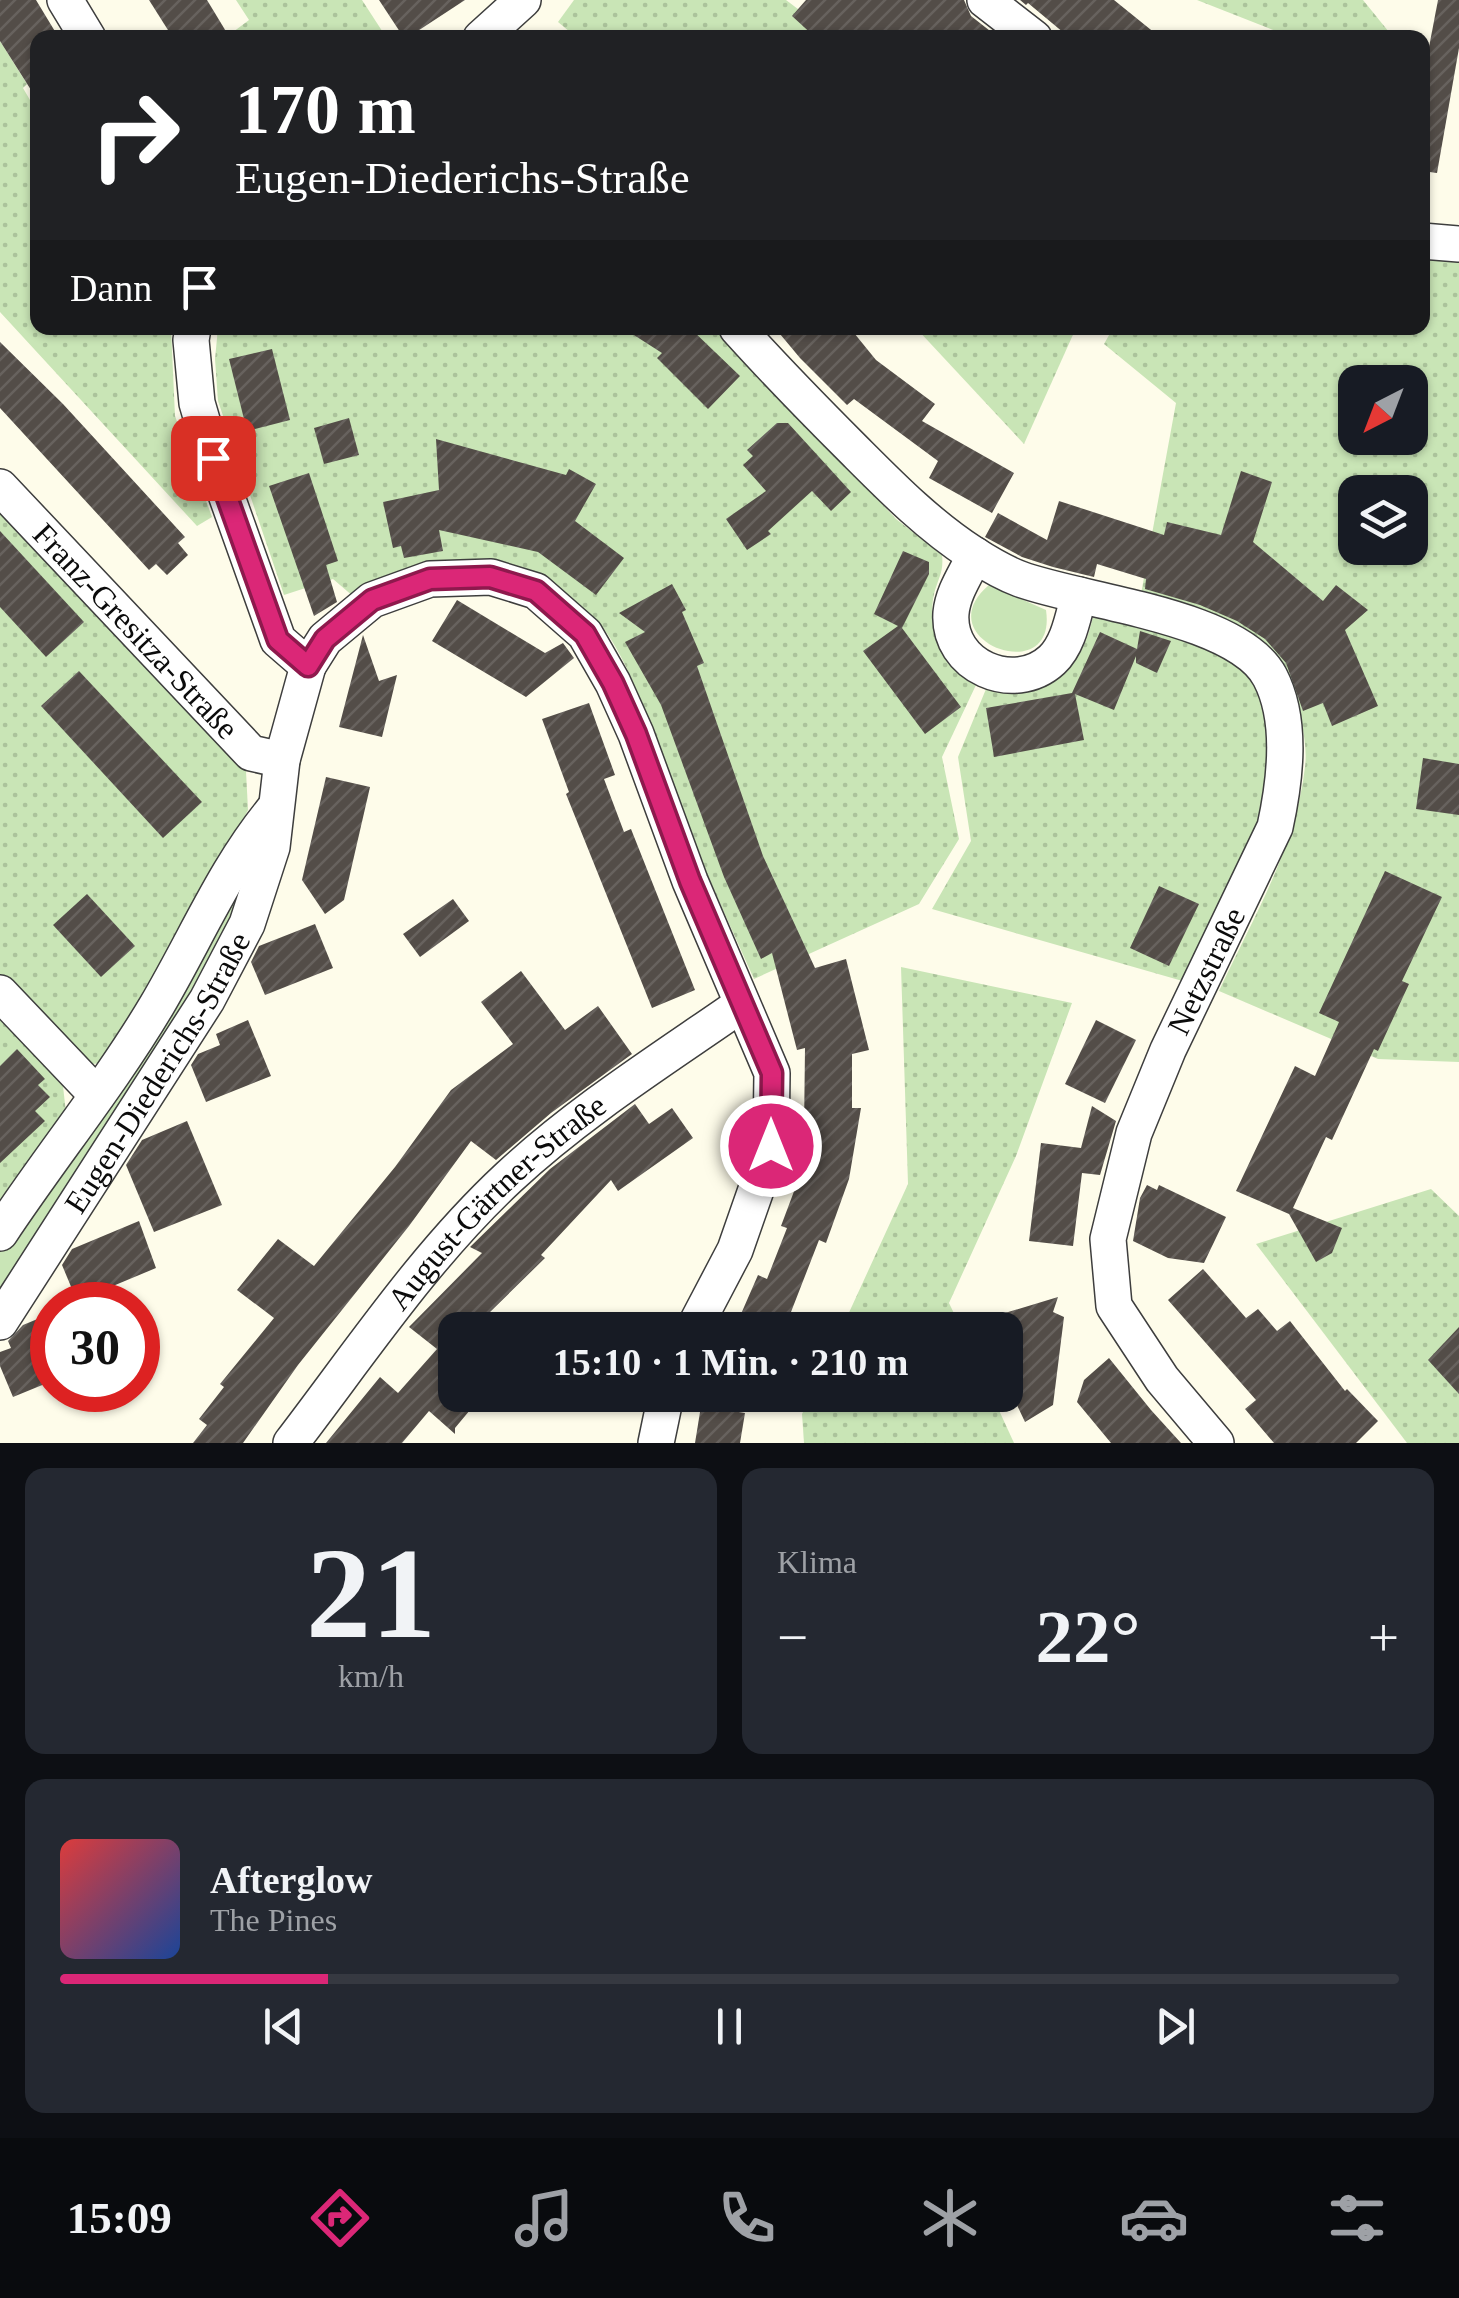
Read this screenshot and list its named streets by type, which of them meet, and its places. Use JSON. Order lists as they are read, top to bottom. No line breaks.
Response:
{"streets":{"street":["Franz-Gresitza-Straße","Netzstraße","Eugen-Diederichs-Straße","August-Gärtner-Straße"]},"crossings":[["Franz-Gresitza-Straße","Eugen-Diederichs-Straße"]],"north":"bottom left","page":{"turn":["170 m","Eugen-Diederichs-Straße"],"then":"Dann","limit":"30","trip":"15:10 · 1 Min. · 210 m","tile":[["21","km/h"],"Klima"],"heat":["−","22°","+"],"song":["Afterglow","The Pines"],"tabs":"15:09"}}
